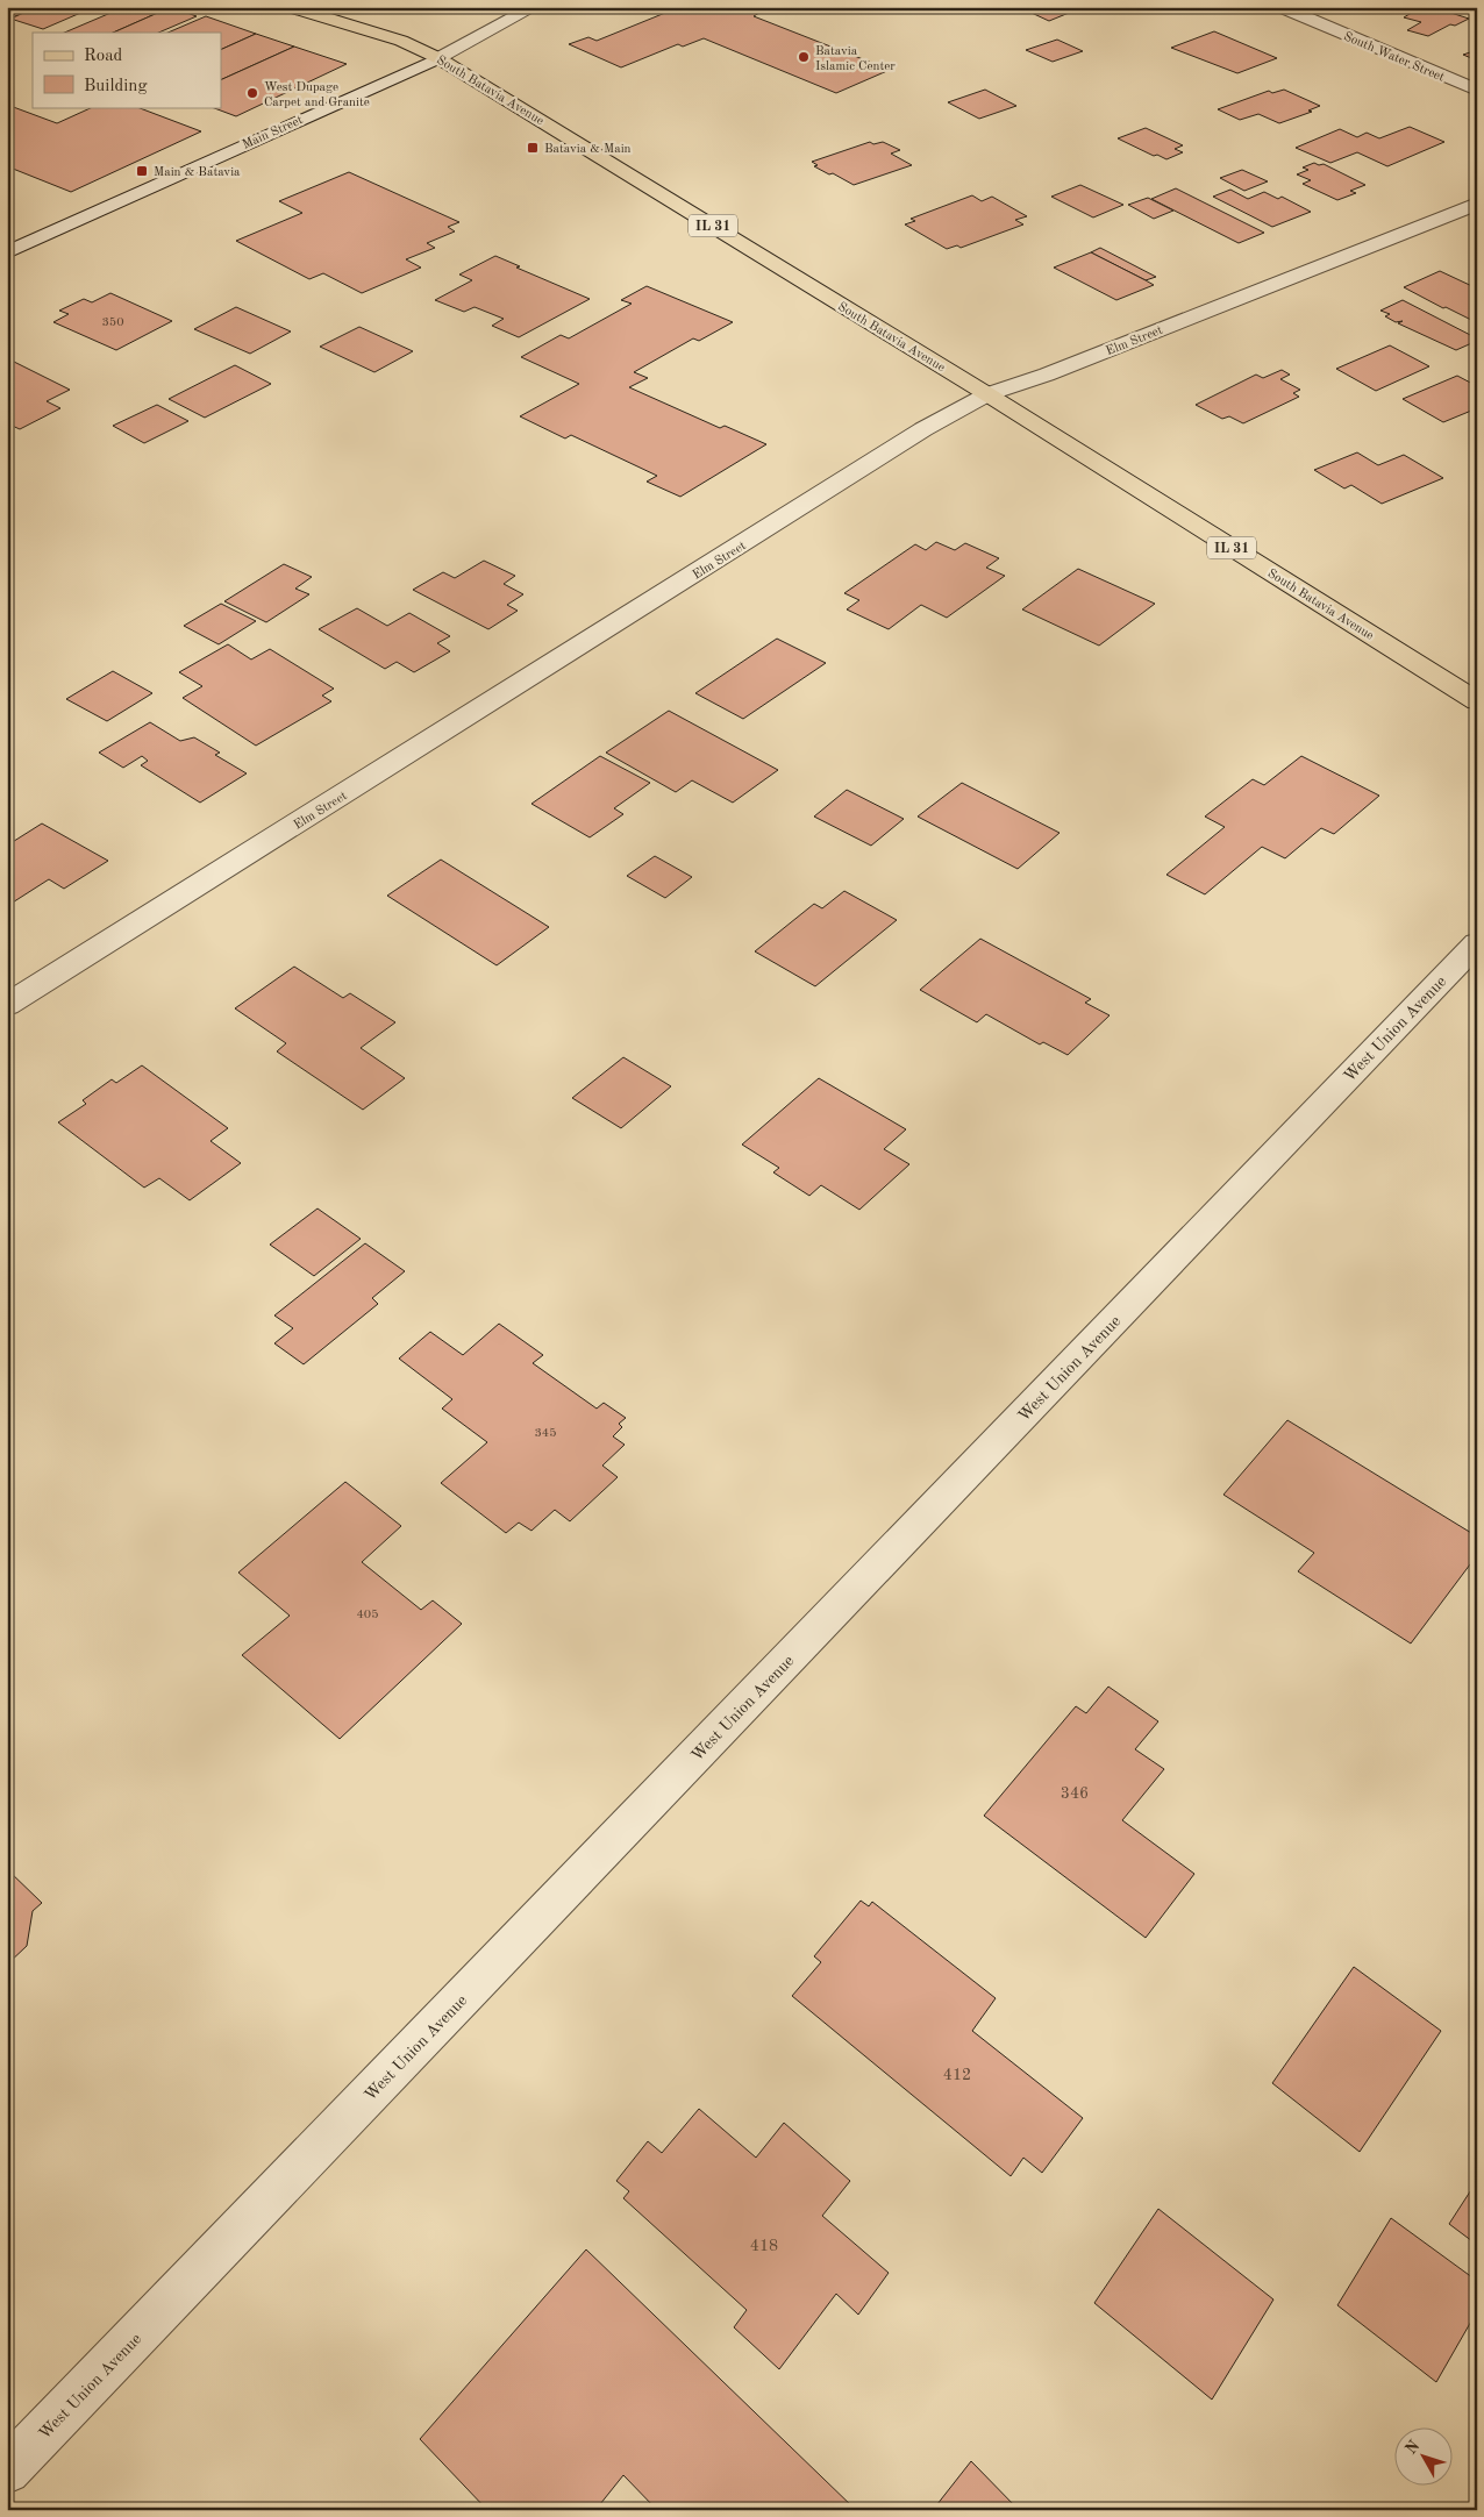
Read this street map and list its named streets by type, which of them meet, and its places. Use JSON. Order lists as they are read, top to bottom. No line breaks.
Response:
{"streets":{"main road":["South Batavia Avenue","IL 31"],"street":["South Water Street","Main Street","Elm Street","West Union Avenue"]},"crossings":[["South Batavia Avenue","Main Street"],["South Batavia Avenue","Elm Street"]],"places":{"other":["Batavia Islamic Center","West Dupage Carpet and Granite"],"transit":["Batavia & Main","Main & Batavia"]},"house_numbers":["350","345","405","346","412","418"],"legend":["Road","Building"],"north":"top left"}
